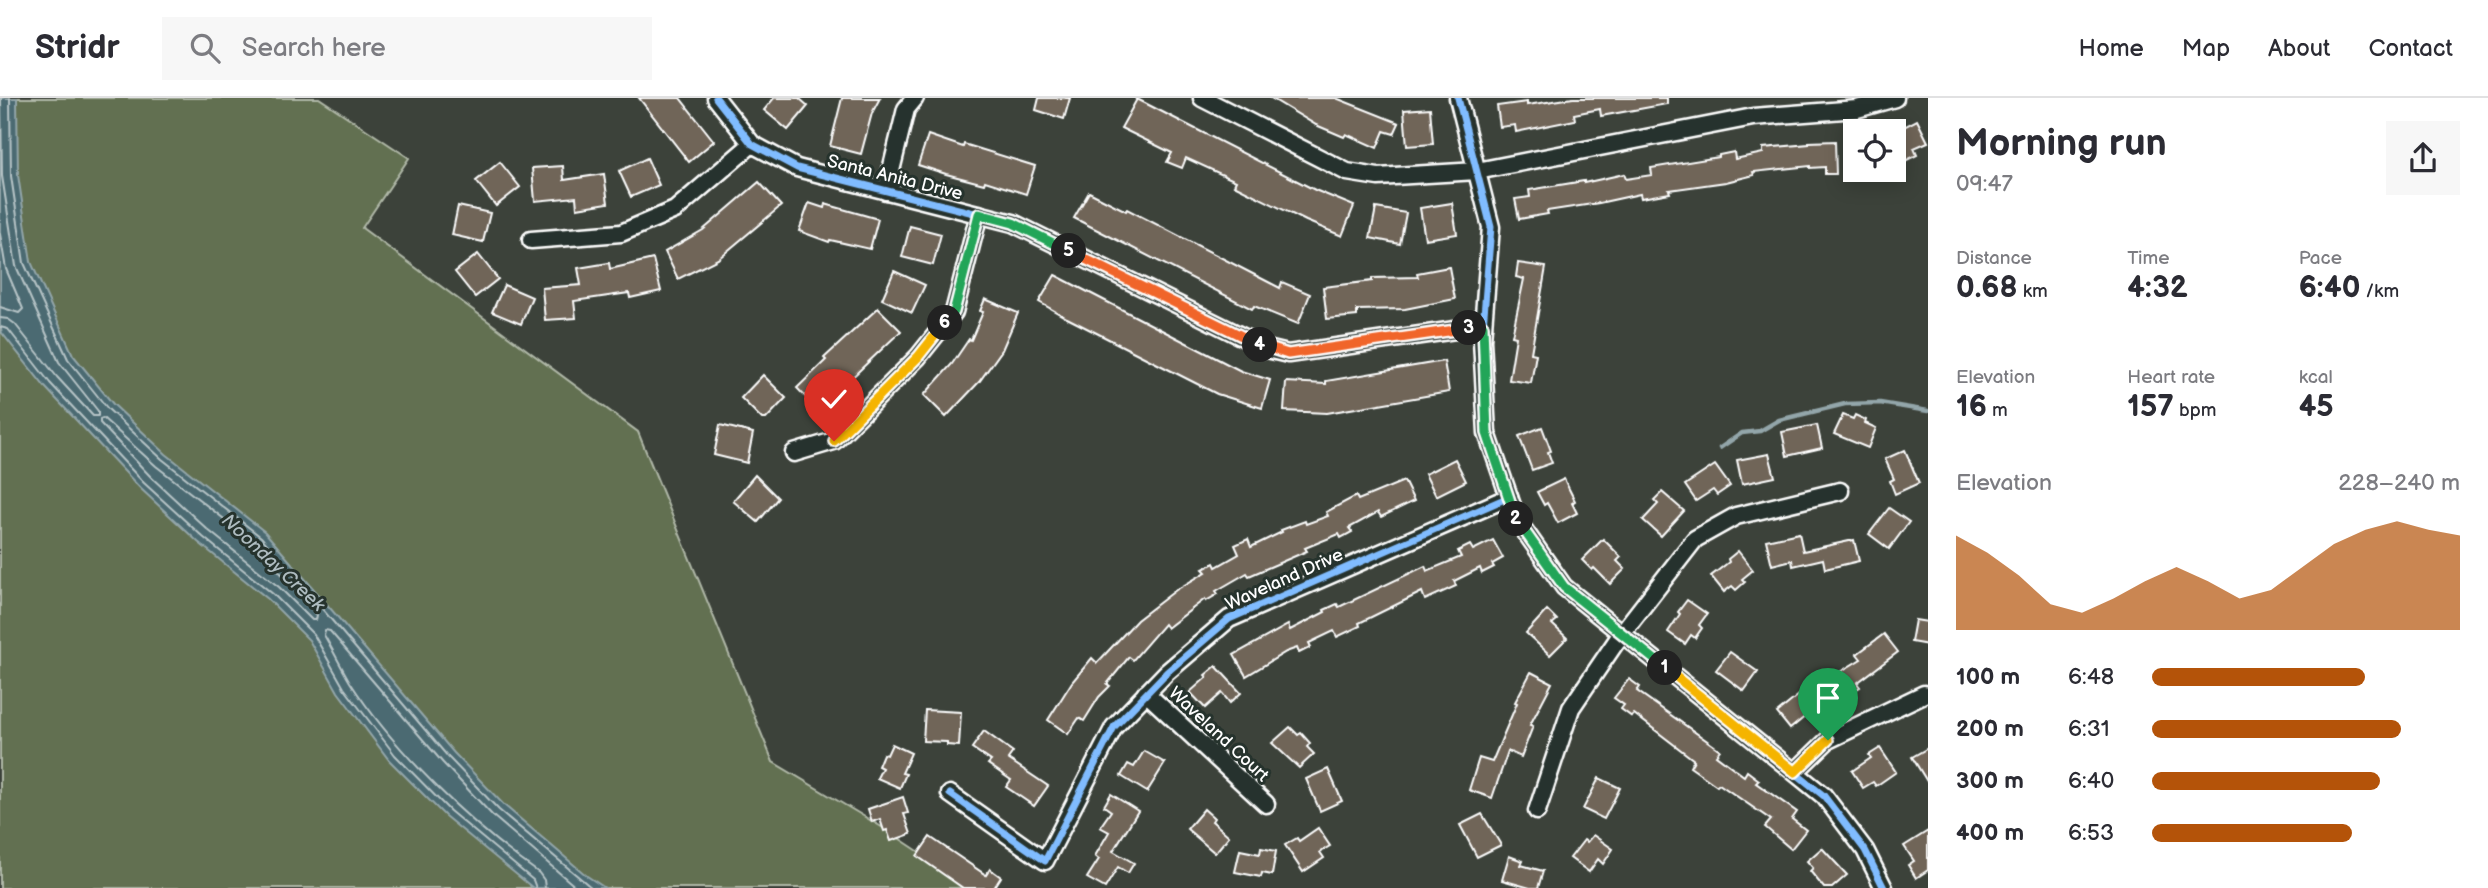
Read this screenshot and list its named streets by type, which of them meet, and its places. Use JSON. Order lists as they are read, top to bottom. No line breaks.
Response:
{"streets":{"street":["Santa Anita Drive","Waveland Drive","Waveland Court"]},"crossings":[["Waveland Drive","Waveland Court"]],"water":["Noonday Creek"],"page":{"header":"Stridr","search":"Search here","nav":["Home","Map","About","Contact"],"heading":["Morning run","09:47"],"stats":[["Distance","0.68 km"],["Time","4:32"],["Pace","6:40 /km"],["Elevation","16 m"],["Heart rate","157 bpm"],["kcal","45"]],"pins":["5","6","3","4","2","1"],"chart":["Elevation","228–240 m"],"list":[{"name":"100 m","note":"6:48"},{"name":"200 m","note":"6:31"},{"name":"300 m","note":"6:40"},{"name":"400 m","note":"6:53"}]}}
